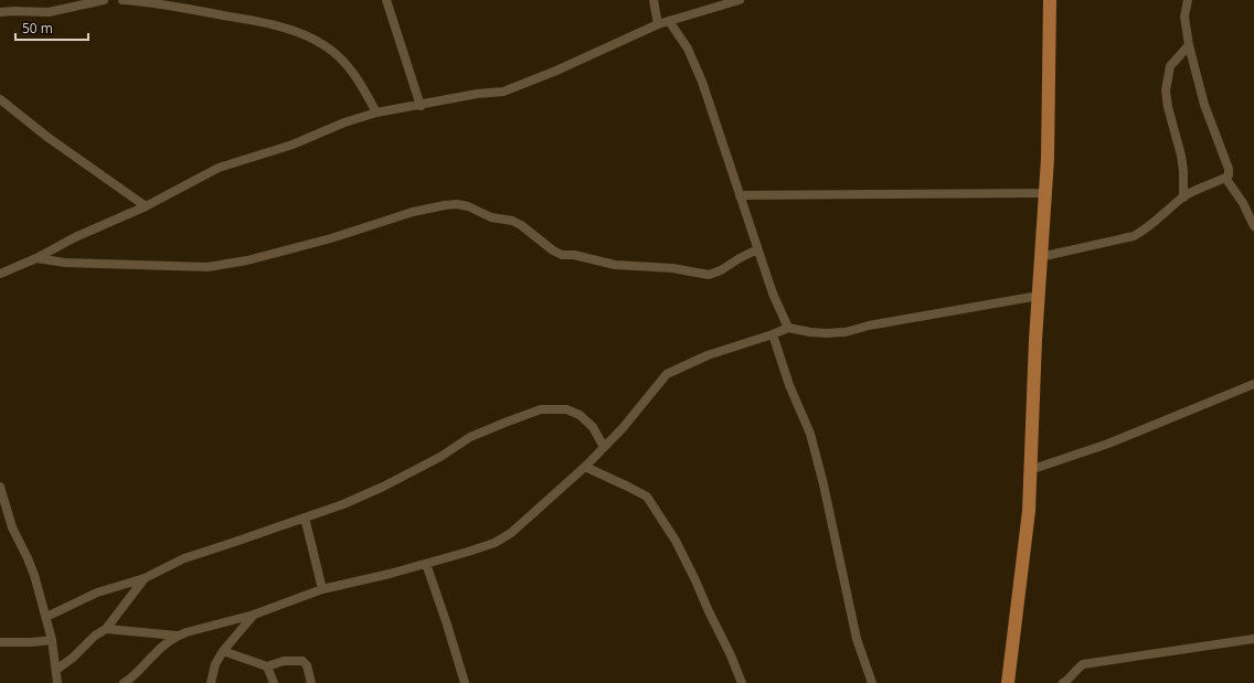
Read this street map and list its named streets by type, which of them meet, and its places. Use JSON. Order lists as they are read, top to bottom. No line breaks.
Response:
{"scale_bar":"50 m"}
